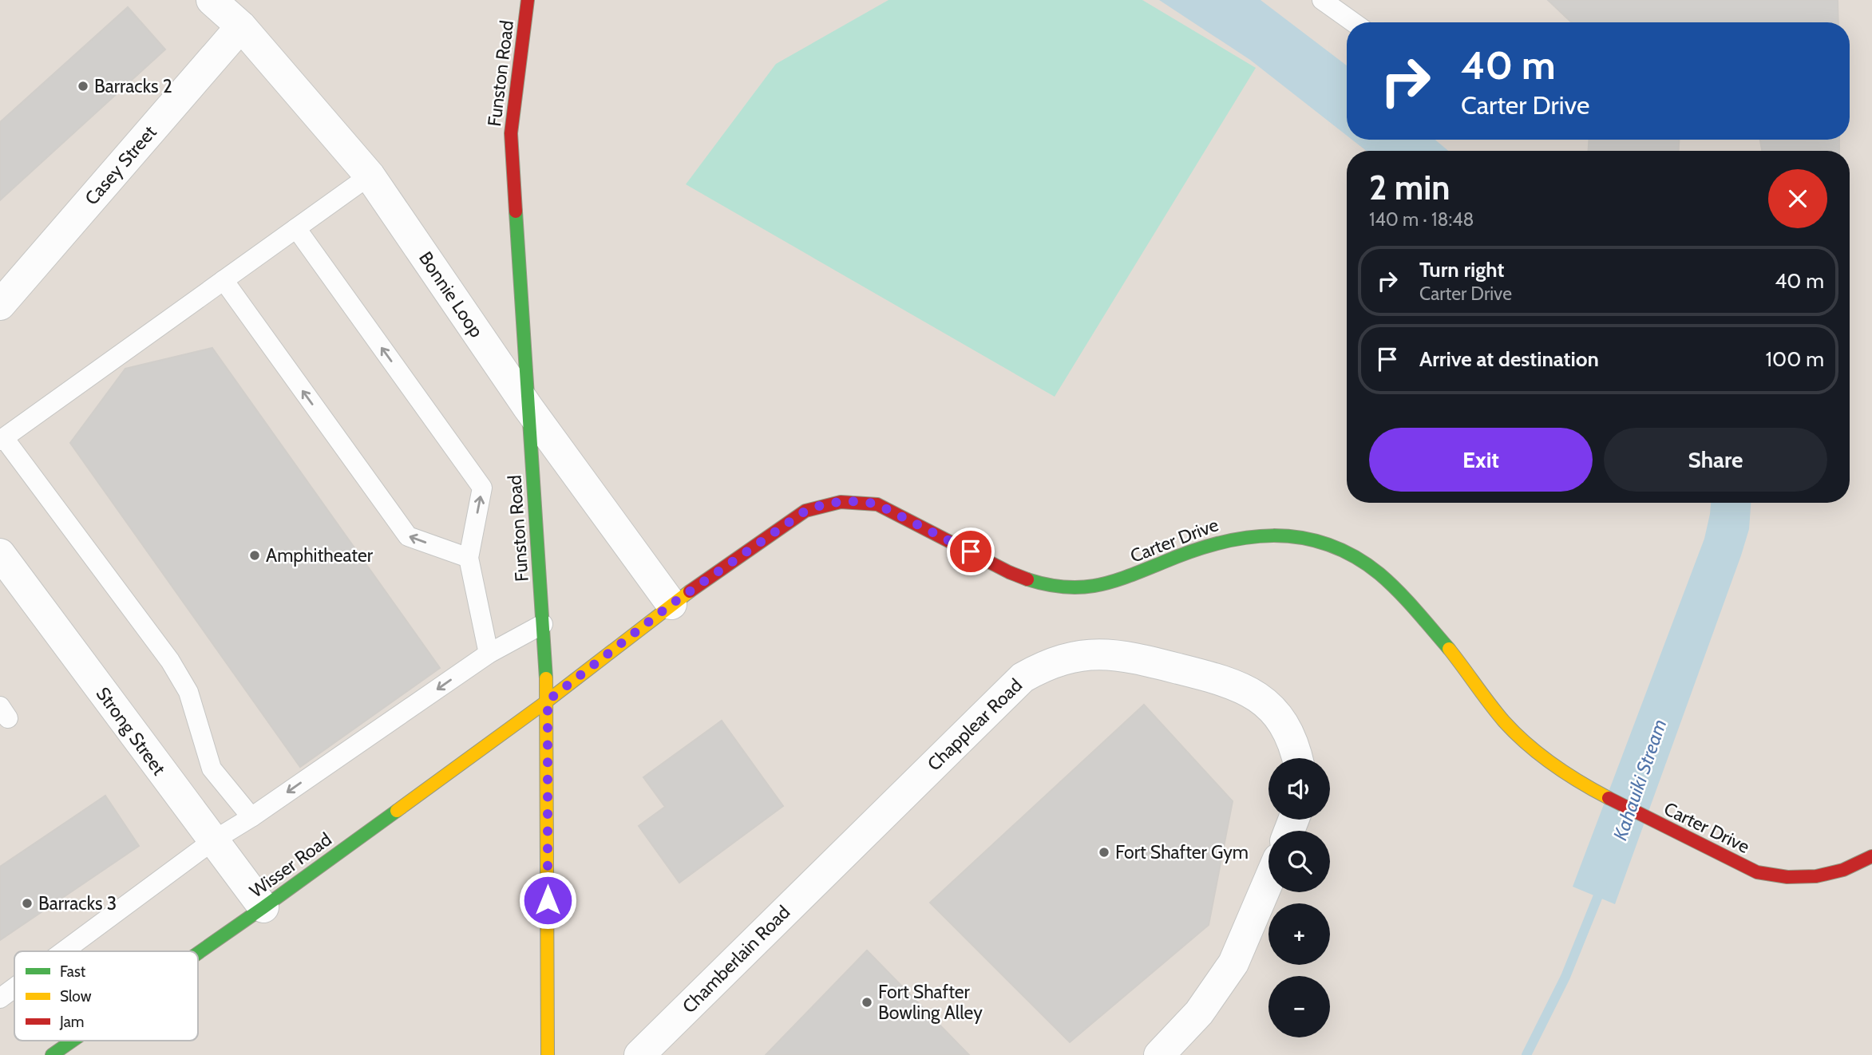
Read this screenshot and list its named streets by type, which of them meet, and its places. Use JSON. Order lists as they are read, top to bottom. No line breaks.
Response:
{"streets":{"street":["Funston Road","Casey Street","Bonnie Loop","Carter Drive","Chapplear Road","Strong Street","Wisser Road","Chamberlain Road"]},"crossings":[["Funston Road","Bonnie Loop"],["Funston Road","Carter Drive"],["Funston Road","Wisser Road"],["Casey Street","Bonnie Loop"],["Bonnie Loop","Carter Drive"],["Carter Drive","Wisser Road"],["Chapplear Road","Chamberlain Road"],["Strong Street","Wisser Road"]],"water":["Kahauiki Stream"],"places":["Barracks 2","Amphitheater","Fort Shafter Gym","Barracks 3","Fort Shafter Bowling Alley"],"legend":["Fast","Slow","Jam"],"page":{"turn":["40 m","Carter Drive"],"heading":["2 min","140 m · 18:48"],"list":[{"name":"Turn right","note":"Carter Drive","value":"40 m"},{"name":"Arrive at destination","value":"100 m"}],"buttons":["Exit","Share"],"map_buttons":["+","−"]}}
